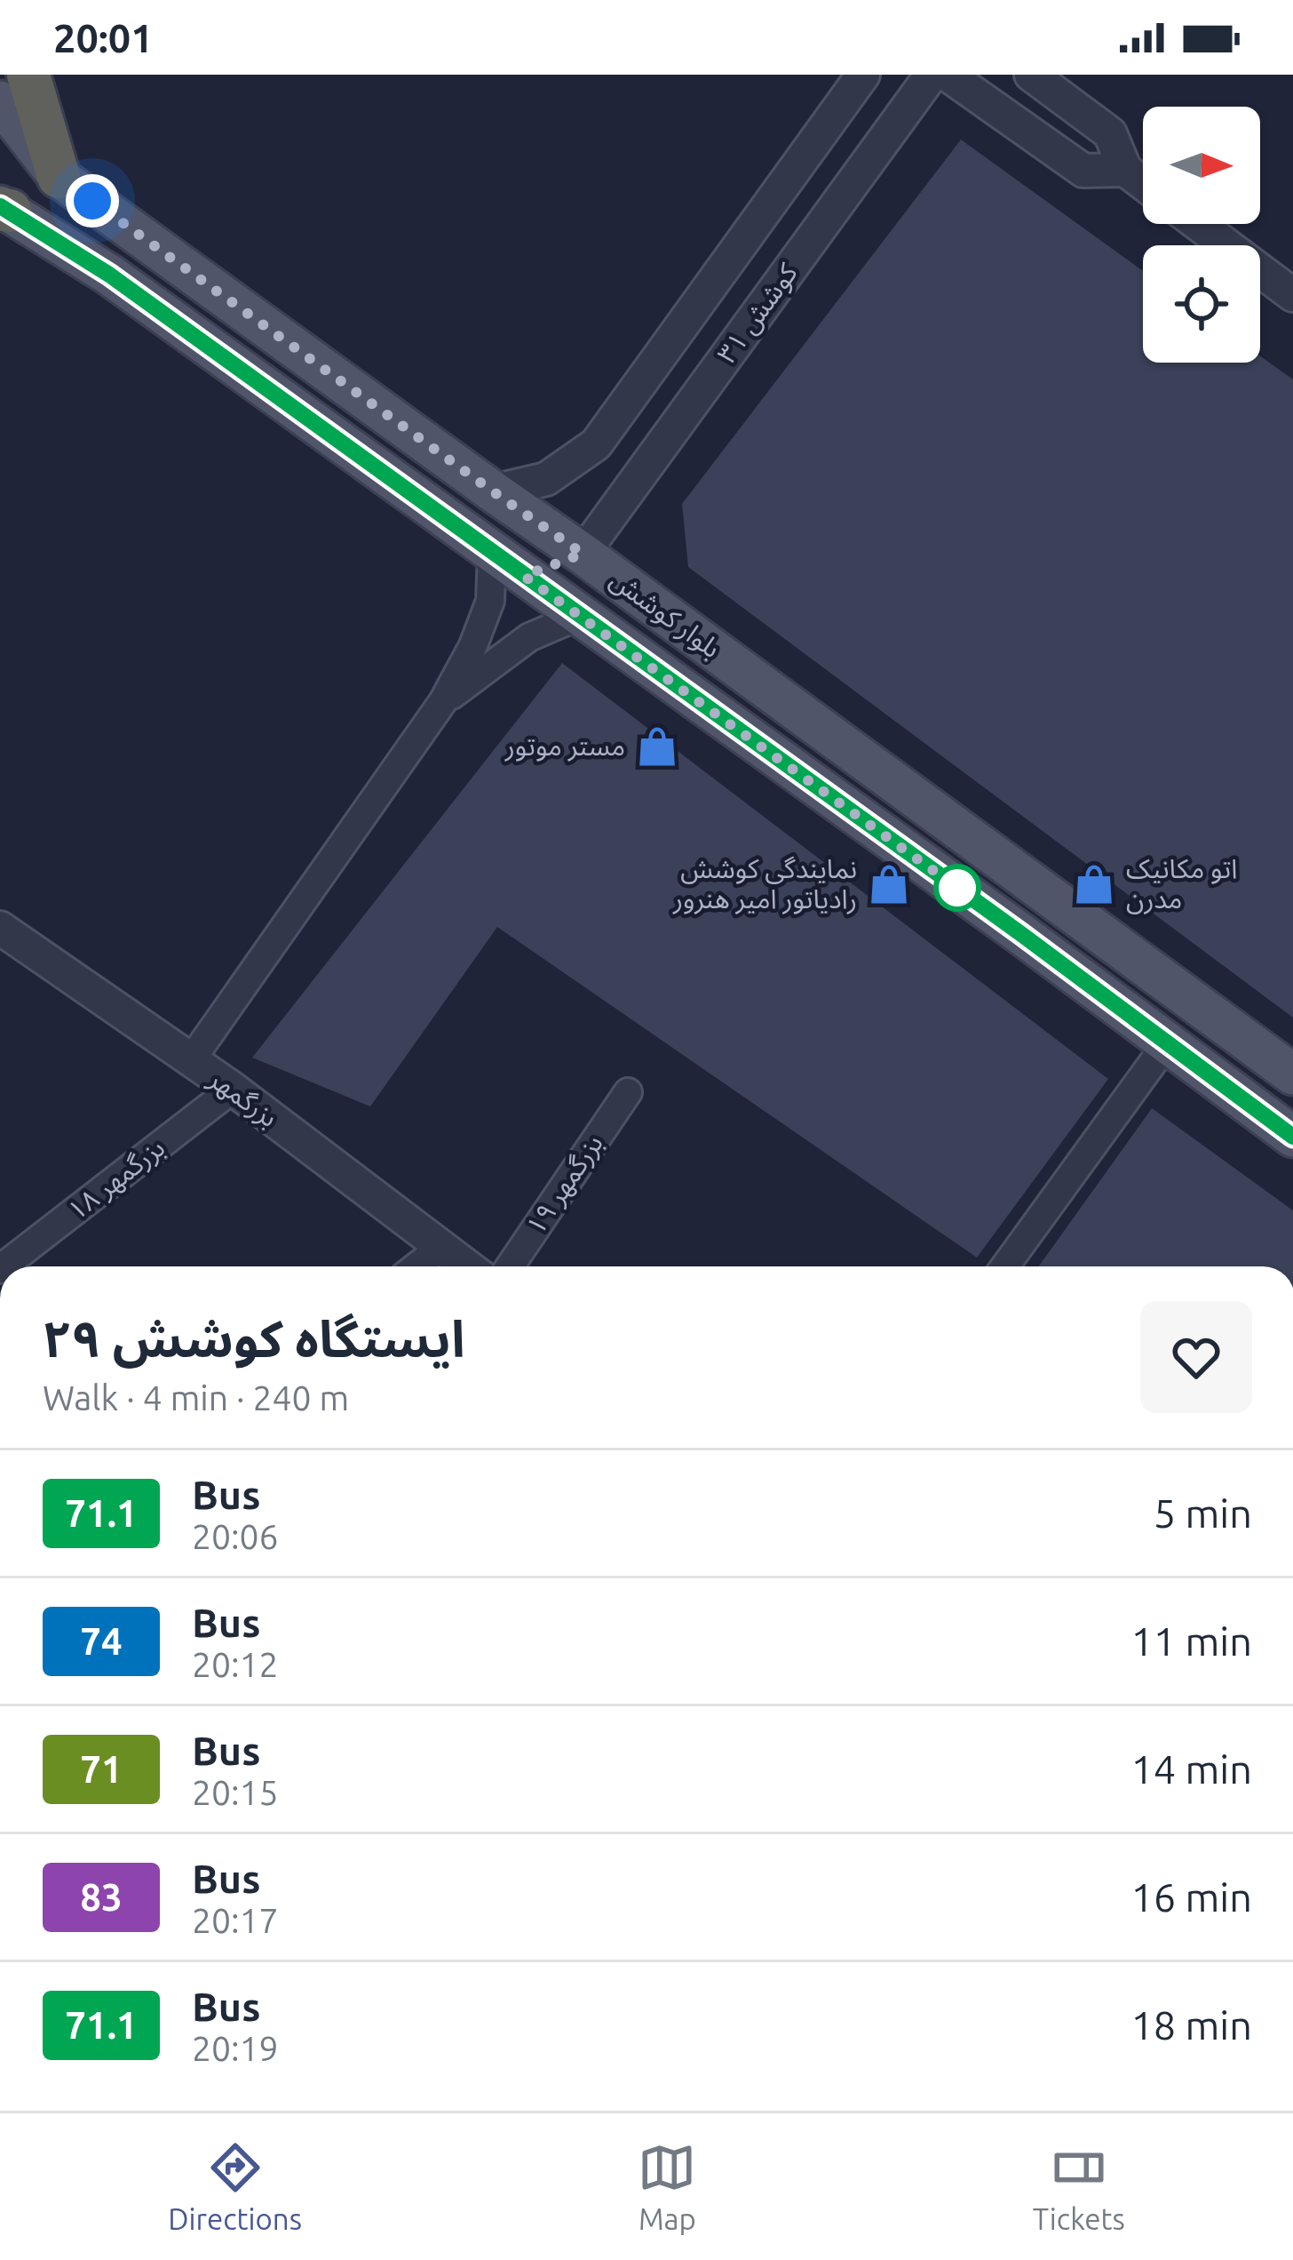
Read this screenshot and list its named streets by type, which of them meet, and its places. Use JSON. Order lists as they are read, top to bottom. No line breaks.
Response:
{"streets":{"main road":["بلوار کوشش"],"street":["کوشش ۳۱","بزرگمهر","بزرگمهر ۱۸","بزرگمهر ۱۹"]},"crossings":[["کوشش ۳۱","بلوار کوشش"],["بزرگمهر","بزرگمهر ۱۸"]],"places":{"shop":["مستر موتور","نمایندگی کوشش رادیاتور امیر هنرور","اتو مکانیک مدرن"]},"lines":["bus line 71.1"],"north":"right","page":{"status":"20:01","heading":["ایستگاه کوشش ۲۹","Walk · 4 min · 240 m"],"list":[{"mark":"71.1","name":"Bus","note":"20:06","value":"5 min"},{"mark":"74","name":"Bus","note":"20:12","value":"11 min"},{"mark":"71","name":"Bus","note":"20:15","value":"14 min"},{"mark":"83","name":"Bus","note":"20:17","value":"16 min"},{"mark":"71.1","name":"Bus","note":"20:19","value":"18 min"}],"tabs":["Directions","Map","Tickets"]}}
